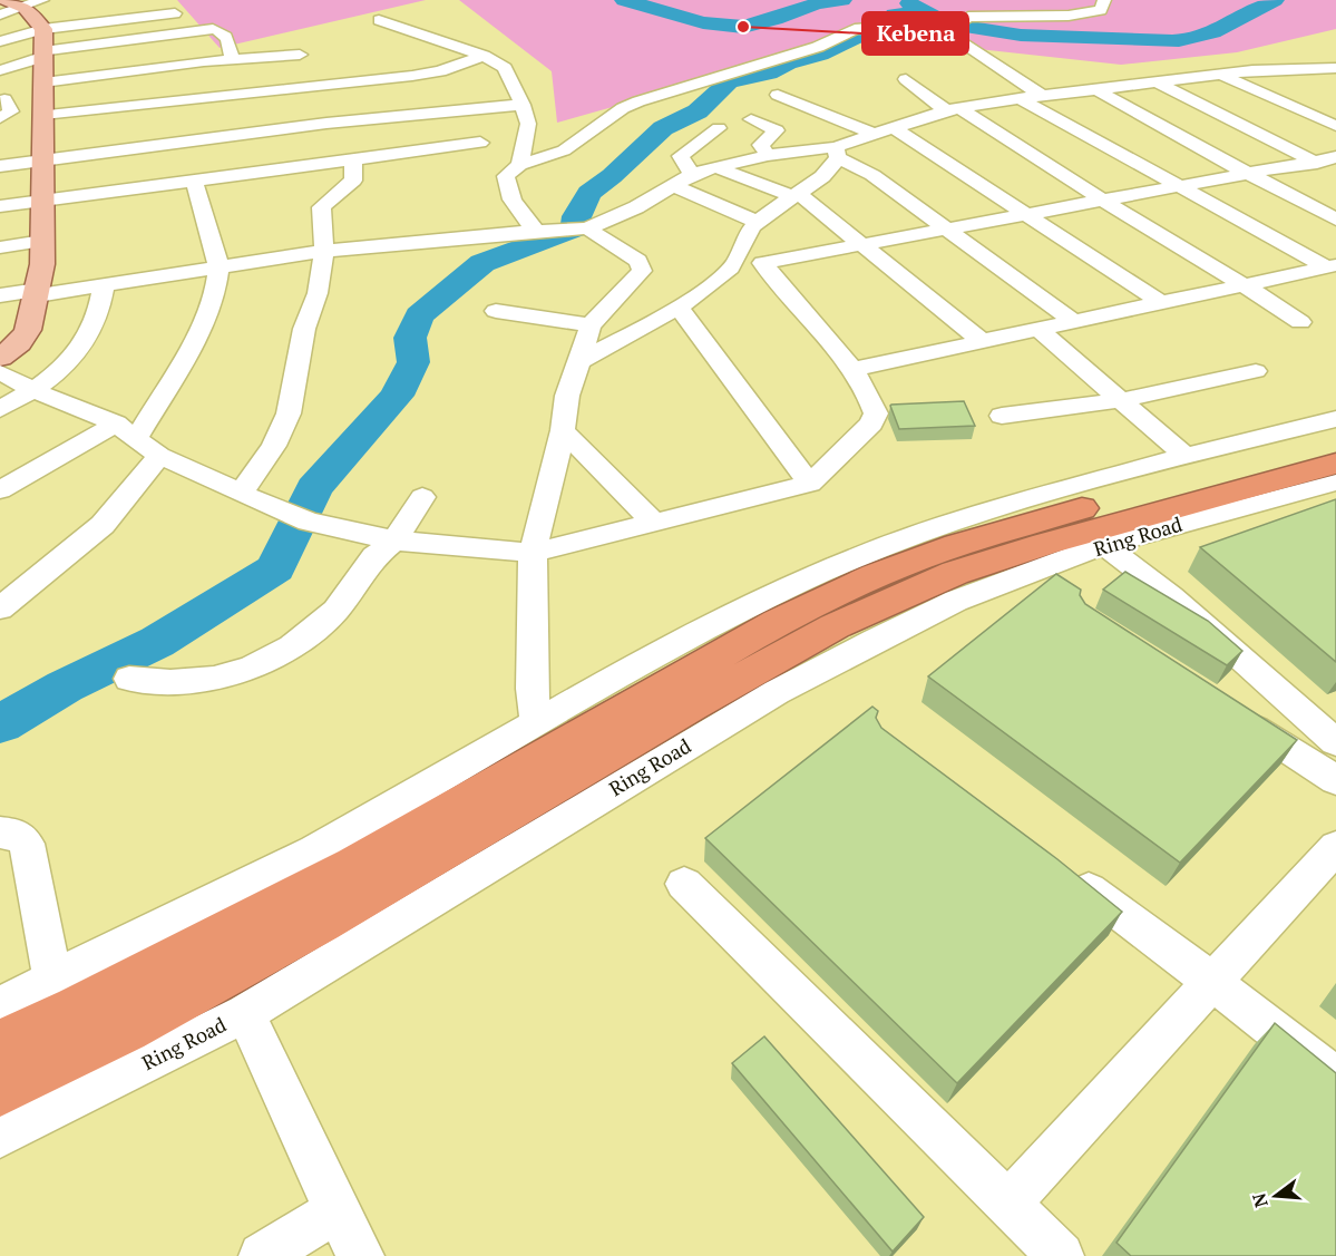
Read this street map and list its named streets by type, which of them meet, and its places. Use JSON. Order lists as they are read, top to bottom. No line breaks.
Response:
{"streets":{"highway":["Ring Road"]},"places":["Kebena"],"north":"left"}
